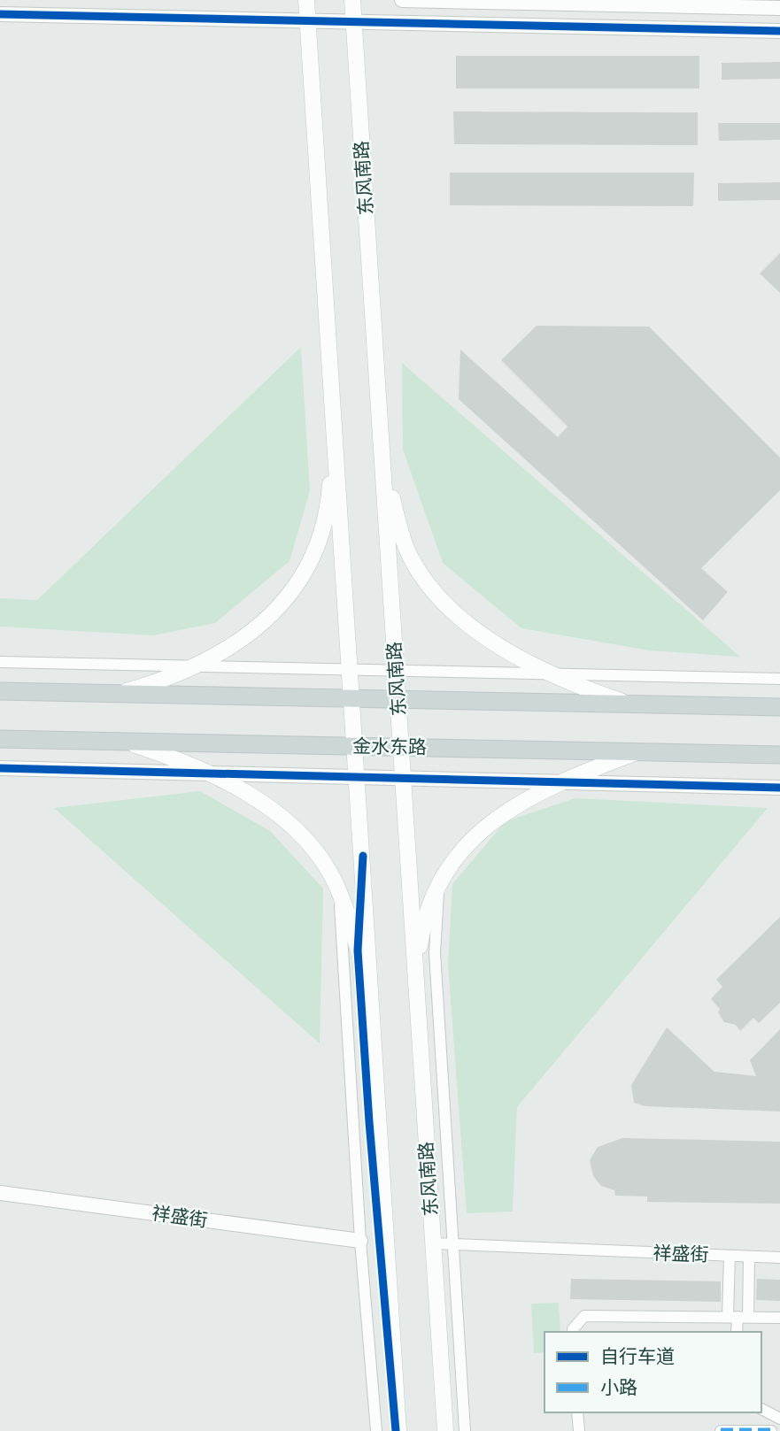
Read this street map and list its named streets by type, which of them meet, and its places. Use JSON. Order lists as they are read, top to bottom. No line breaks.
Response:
{"streets":{"main road":["东风南路","金水东路"],"street":["祥盛街"]},"crossings":[["东风南路","金水东路"],["东风南路","祥盛街"]],"legend":["自行车道","小路"]}
